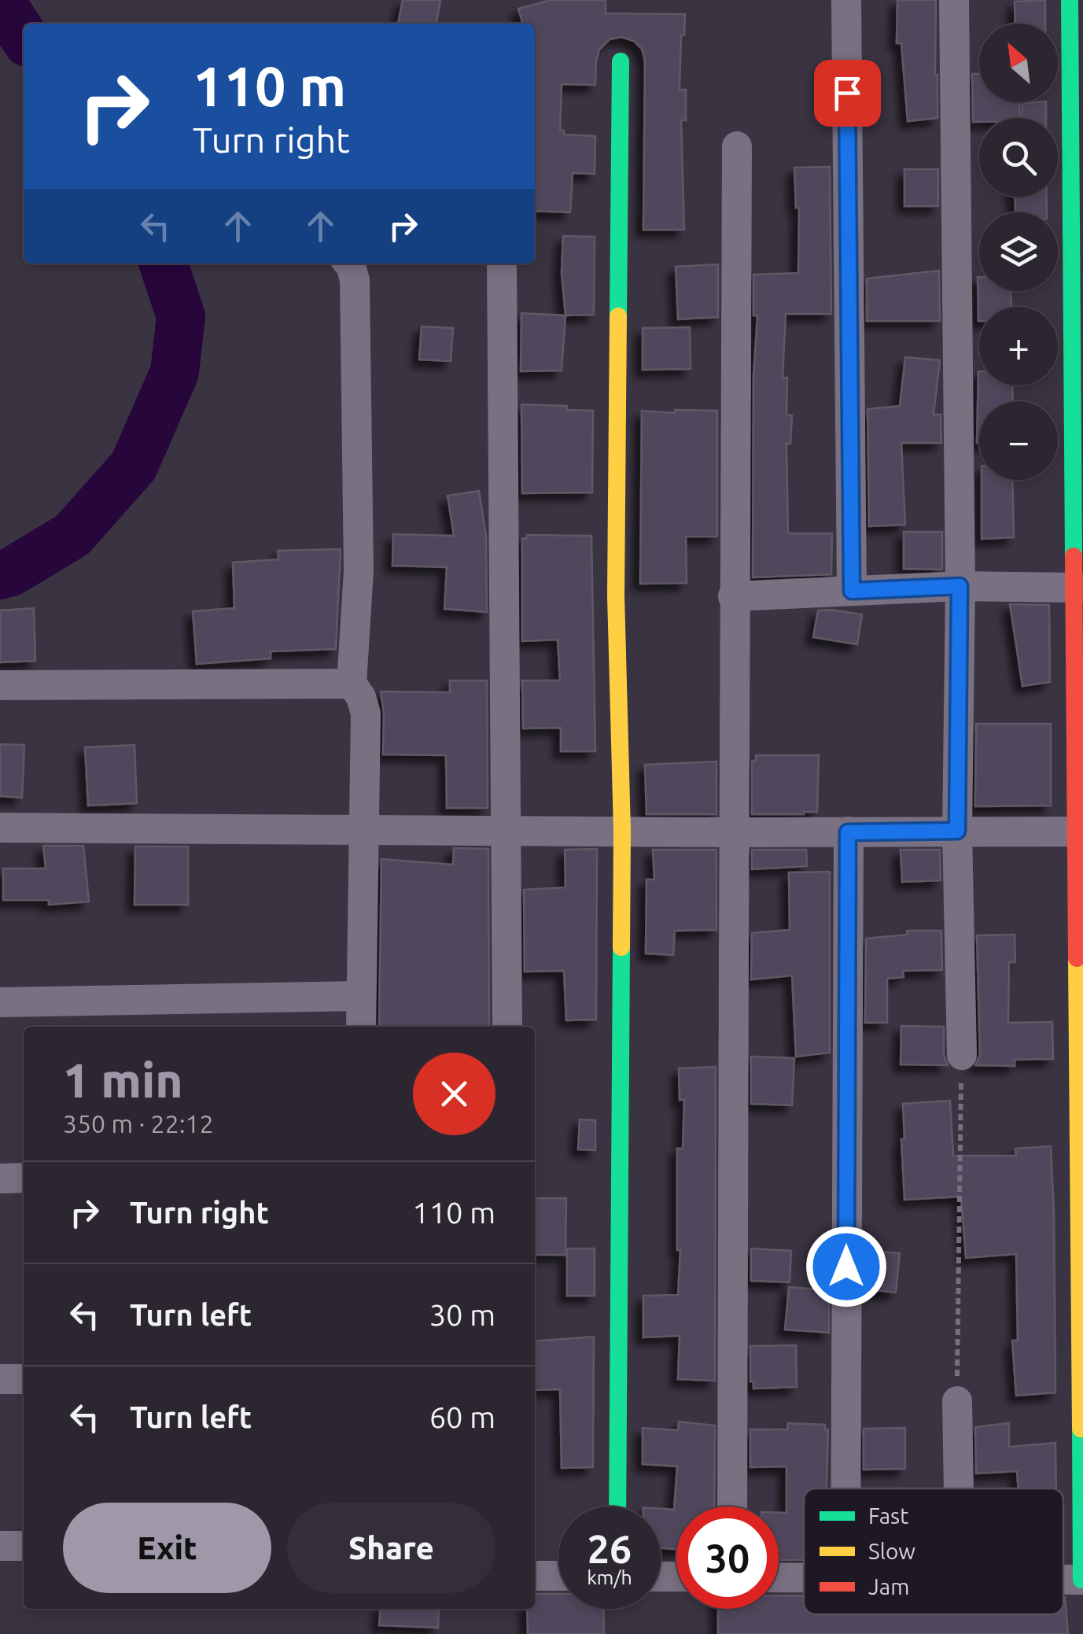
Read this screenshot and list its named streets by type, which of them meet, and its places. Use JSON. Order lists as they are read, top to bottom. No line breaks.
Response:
{"legend":["Fast","Slow","Jam"],"north":"top left","page":{"map_buttons":["+","−"],"turn":["110 m","Turn right"],"heading":["1 min","350 m · 22:12"],"list":[{"name":"Turn right","value":"110 m"},{"name":"Turn left","value":"30 m"},{"name":"Turn left","value":"60 m"}],"buttons":["Exit","Share"],"speed":"26 km/h","limit":"30"}}
